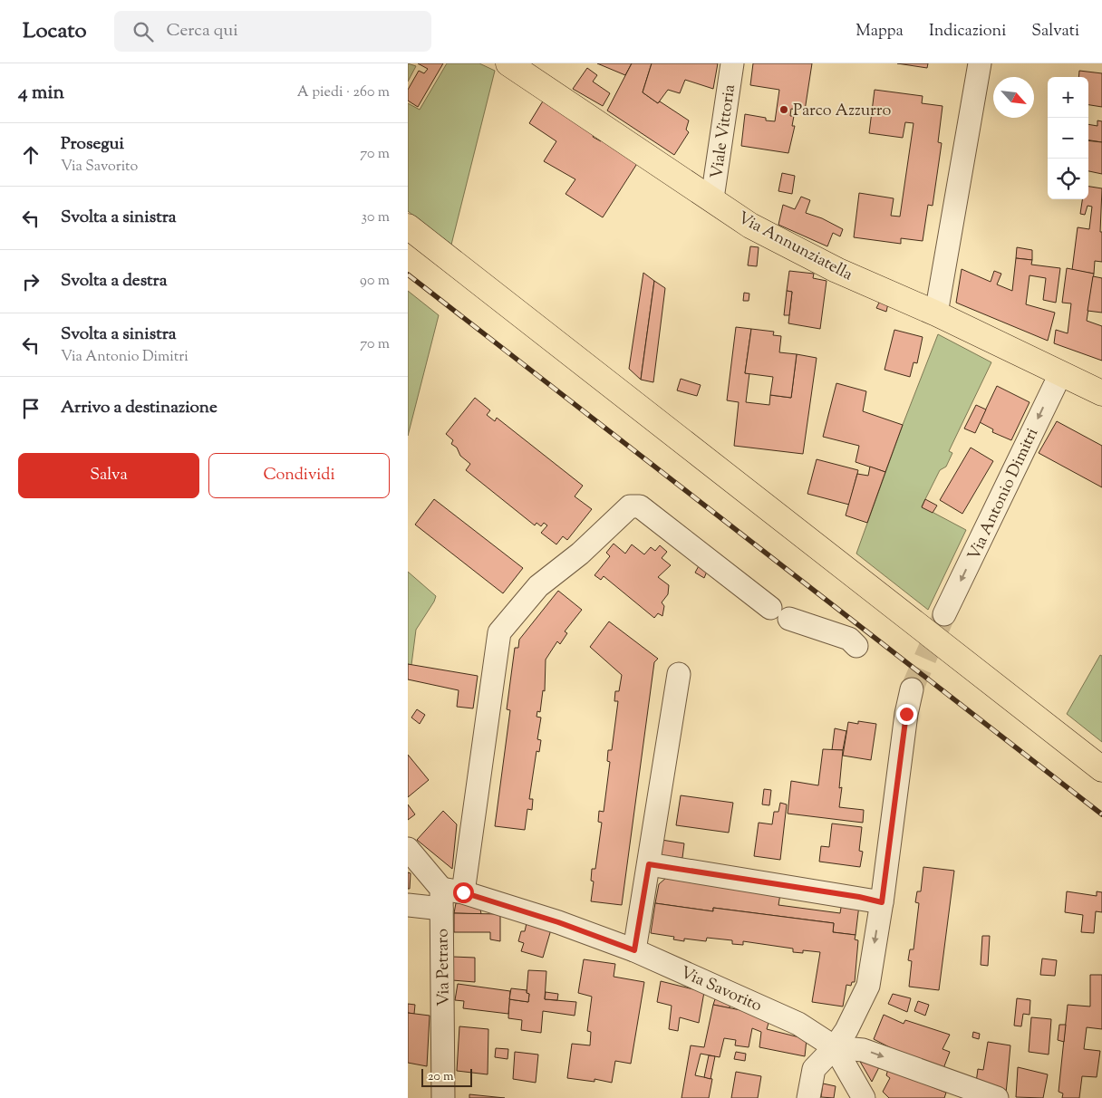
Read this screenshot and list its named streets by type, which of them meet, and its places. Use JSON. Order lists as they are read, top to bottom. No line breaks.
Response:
{"streets":{"main road":["Via Annunziatella"],"street":["Viale Vittoria","Via Antonio Dimitri","Via Petraro","Via Savorito"]},"crossings":[["Viale Vittoria","Via Annunziatella"],["Via Annunziatella","Via Antonio Dimitri"],["Via Petraro","Via Savorito"]],"one_way":["Via Antonio Dimitri"],"places":["Parco Azzurro"],"scale_bar":"20 m","north":"bottom right","page":{"header":"Locato","search":"Cerca qui","nav":["Mappa","Indicazioni","Salvati"],"heading":["4 min","A piedi · 260 m"],"map_buttons":["+","−"],"list":[["Prosegui","Via Savorito","70 m"],["Svolta a sinistra","30 m"],["Svolta a destra","90 m"],["Svolta a sinistra","Via Antonio Dimitri","70 m"],"Arrivo a destinazione"],"buttons":["Salva","Condividi"],"scale":"20 m"}}
